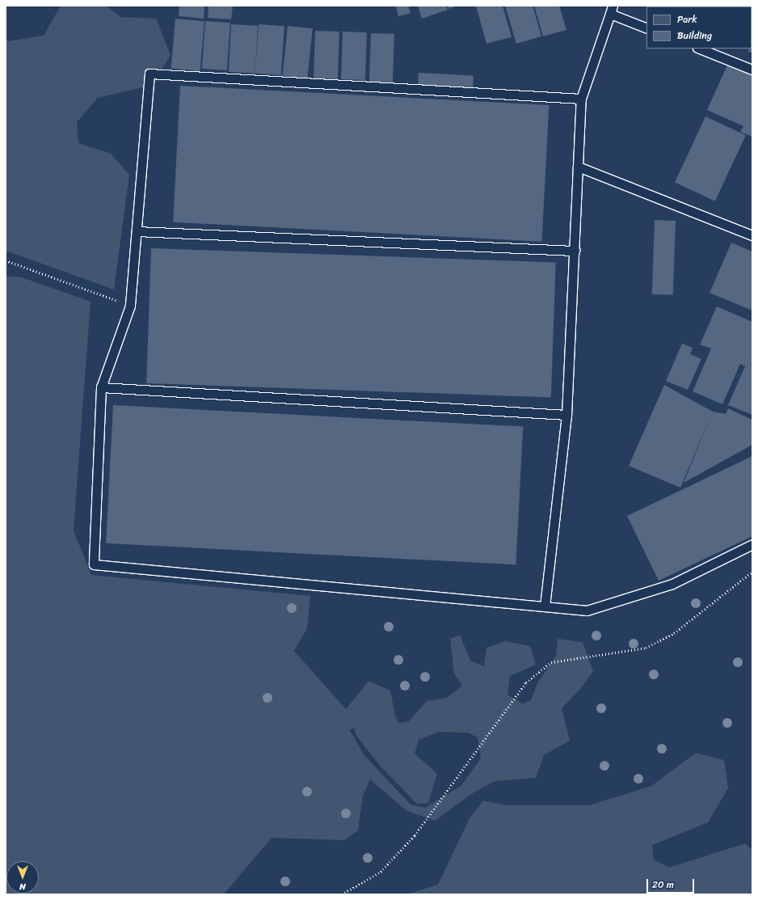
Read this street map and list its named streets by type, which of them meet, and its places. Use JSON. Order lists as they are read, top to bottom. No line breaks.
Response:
{"legend":["Park","Building"],"scale_bar":"20 m","north":"bottom"}
